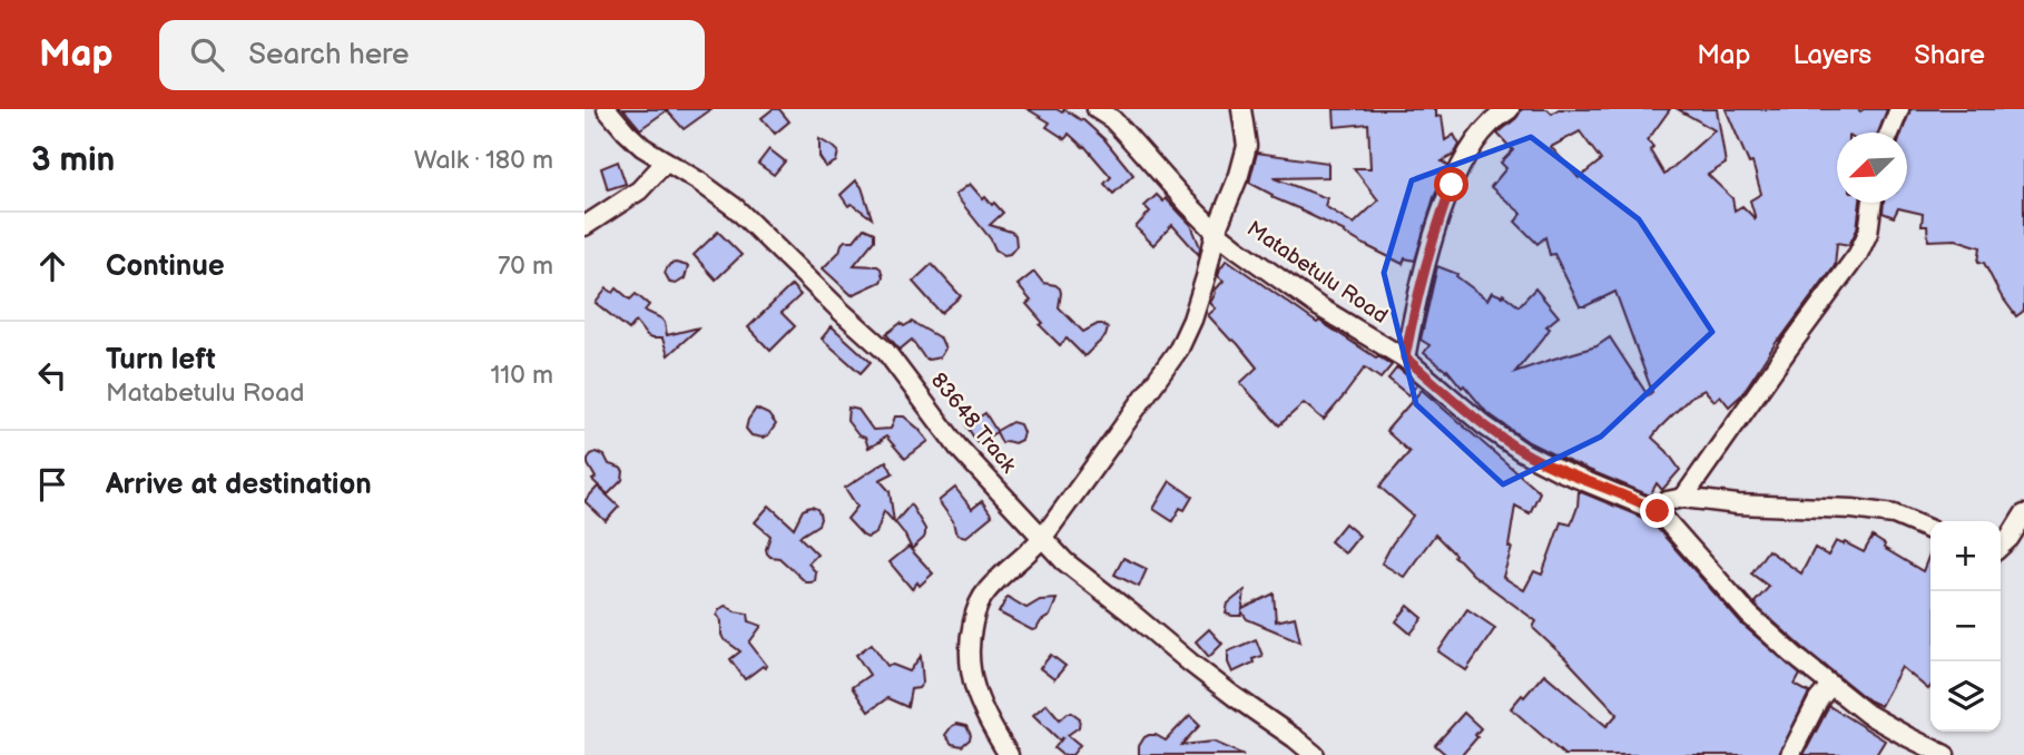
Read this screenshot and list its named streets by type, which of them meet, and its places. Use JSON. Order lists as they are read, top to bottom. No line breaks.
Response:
{"streets":{"street":["Matabetulu Road","83648 Track"]},"north":"bottom left","page":{"header":"Map","search":"Search here","nav":["Map","Layers","Share"],"heading":["3 min","Walk · 180 m"],"list":[["Continue","70 m"],["Turn left","Matabetulu Road","110 m"],"Arrive at destination"],"map_buttons":["+","−"]}}
